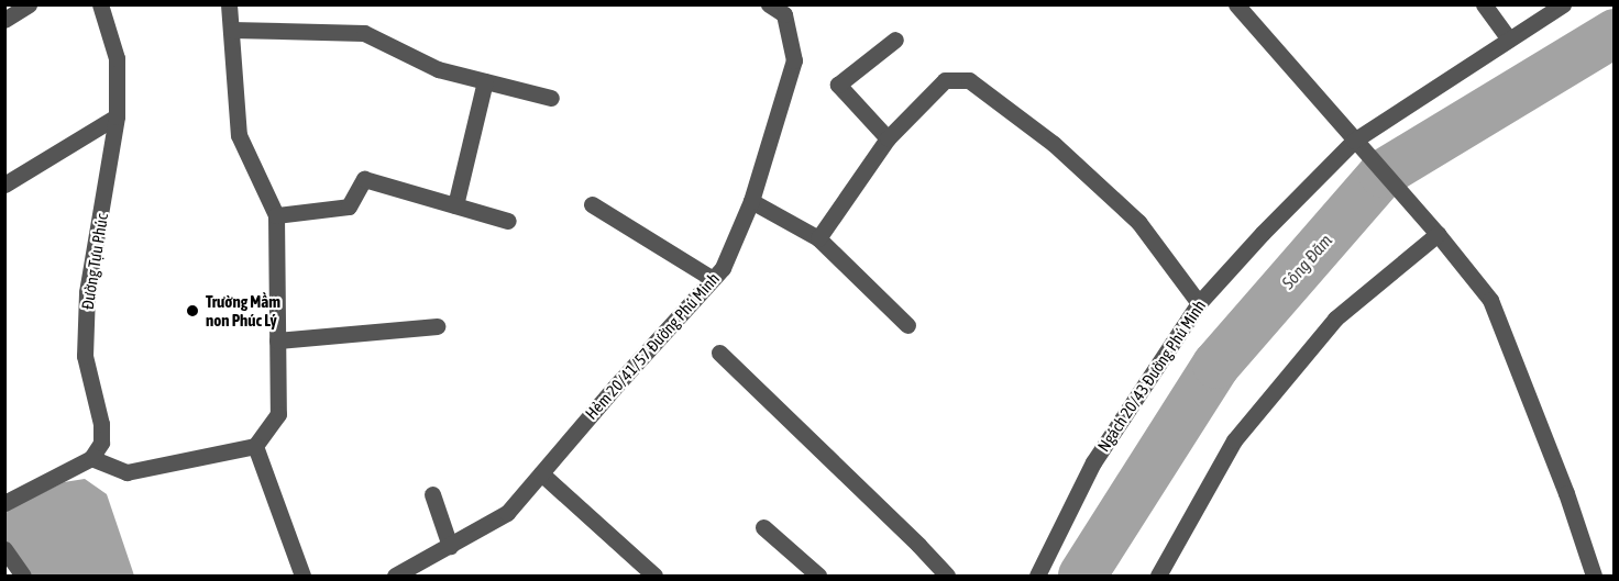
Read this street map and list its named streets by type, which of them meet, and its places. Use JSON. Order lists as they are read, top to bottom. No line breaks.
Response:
{"streets":{"street":["Đường Tựu Phúc","Hẻm 20/41/57 Đường Phú Minh","Ngách 20/43 Đường Phú Minh"]},"water":["Sông Đăm"],"places":["Trường Mầm non Phúc Lý"]}
